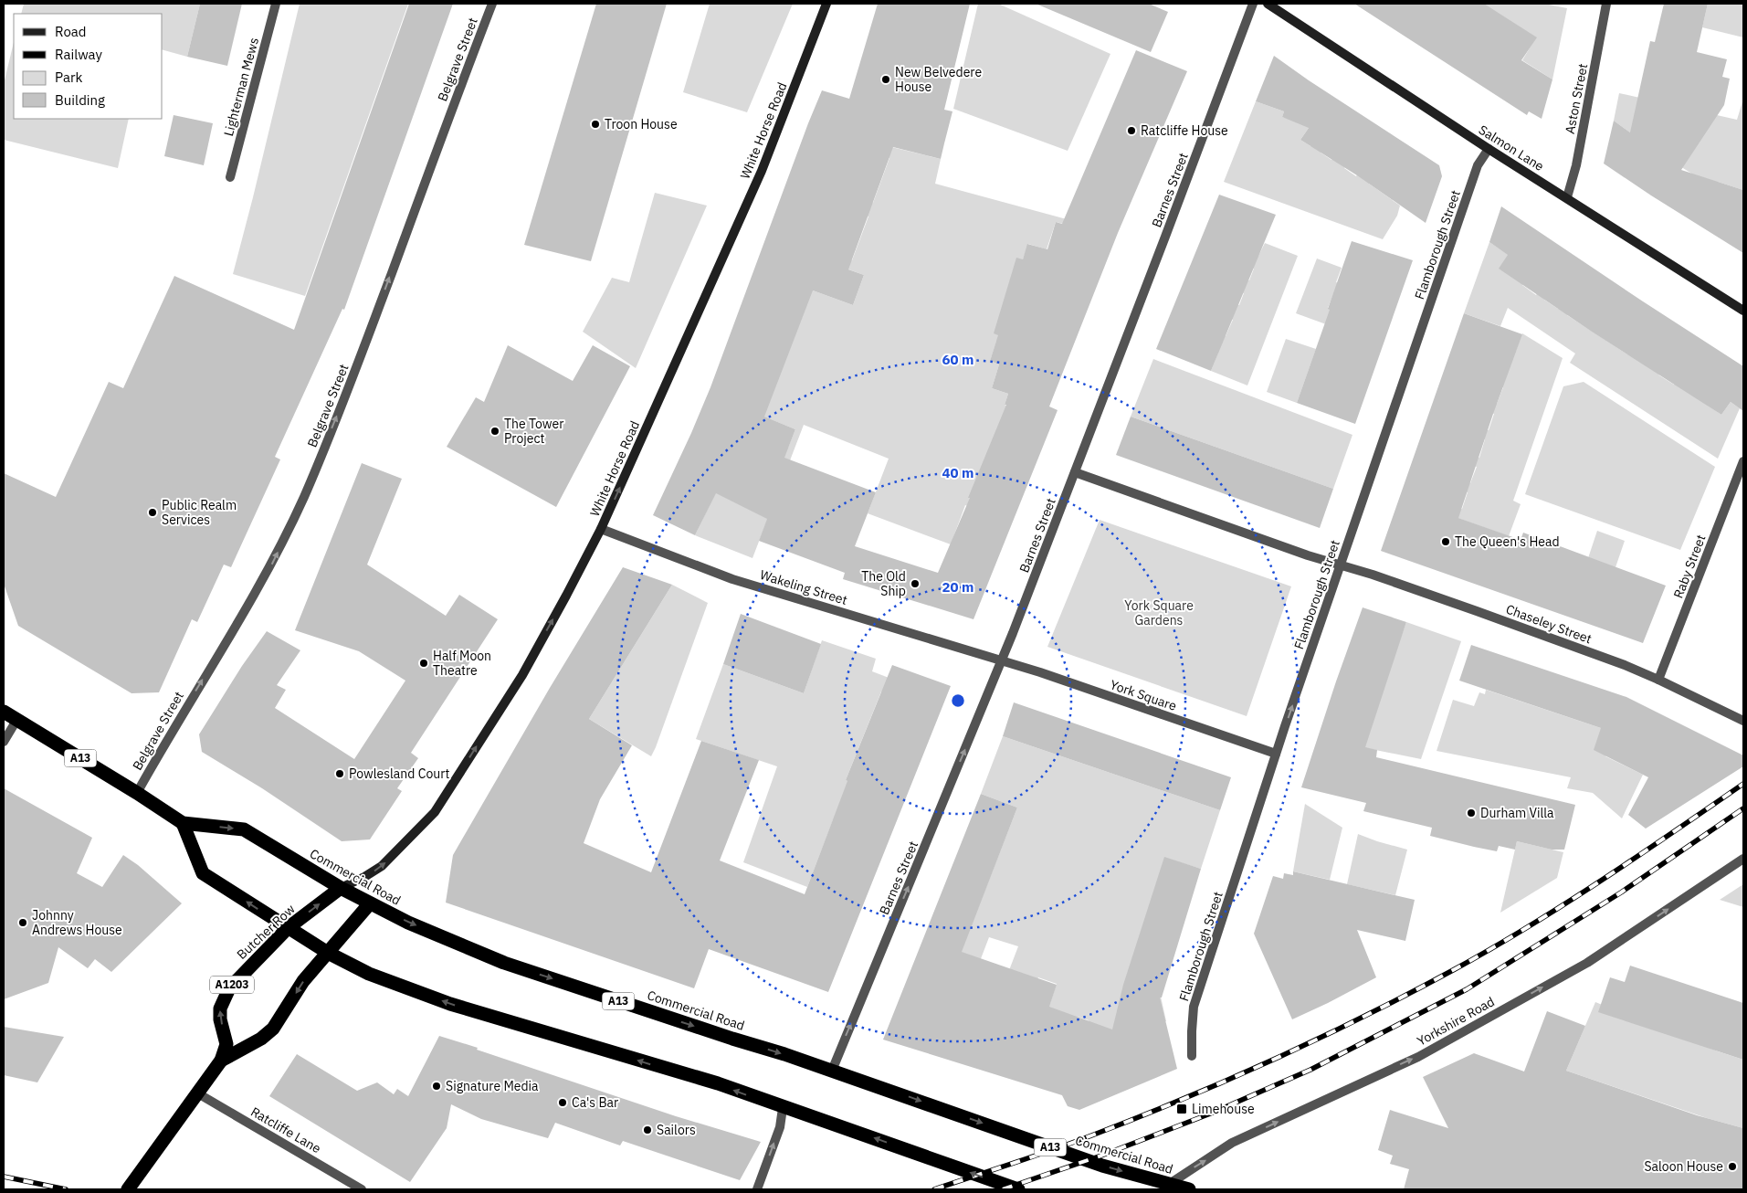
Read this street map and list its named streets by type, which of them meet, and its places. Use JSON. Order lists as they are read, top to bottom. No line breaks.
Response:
{"streets":{"highway":["A13","Commercial Road","Butcher Row","A1203"],"main road":["White Horse Road","Salmon Lane"],"street":["Belgrave Street","Lighterman Mews","Aston Street","Barnes Street","Flamborough Street","Raby Street","Wakeling Street","Chaseley Street","York Square","Yorkshire Road","Ratcliffe Lane"]},"crossings":[["Belgrave Street","Commercial Road"],["Aston Street","Salmon Lane"],["White Horse Road","Wakeling Street"],["White Horse Road","Commercial Road"],["White Horse Road","Butcher Row"],["Salmon Lane","Flamborough Street"],["Barnes Street","Wakeling Street"],["Barnes Street","York Square"],["Barnes Street","Commercial Road"],["Flamborough Street","Chaseley Street"],["Flamborough Street","York Square"],["Raby Street","Chaseley Street"],["Wakeling Street","York Square"],["Commercial Road","Butcher Row"],["Commercial Road","Yorkshire Road"],["Butcher Row","Ratcliffe Lane"]],"one_way":["Belgrave Street","White Horse Road","Barnes Street","Yorkshire Road"],"parks":["York Square Gardens"],"places":{"other":["New Belvedere House","Troon House","Ratcliffe House","The Tower Project","Public Realm Services","The Queen's Head","The Old Ship","Half Moon Theatre","Powlesland Court","Durham Villa","Johnny Andrews House","Signature Media","Ca's Bar","Sailors","Saloon House"],"transit":["Limehouse"]},"legend":["Road","Railway","Park","Building"],"rings":["60 m","40 m","20 m"]}
